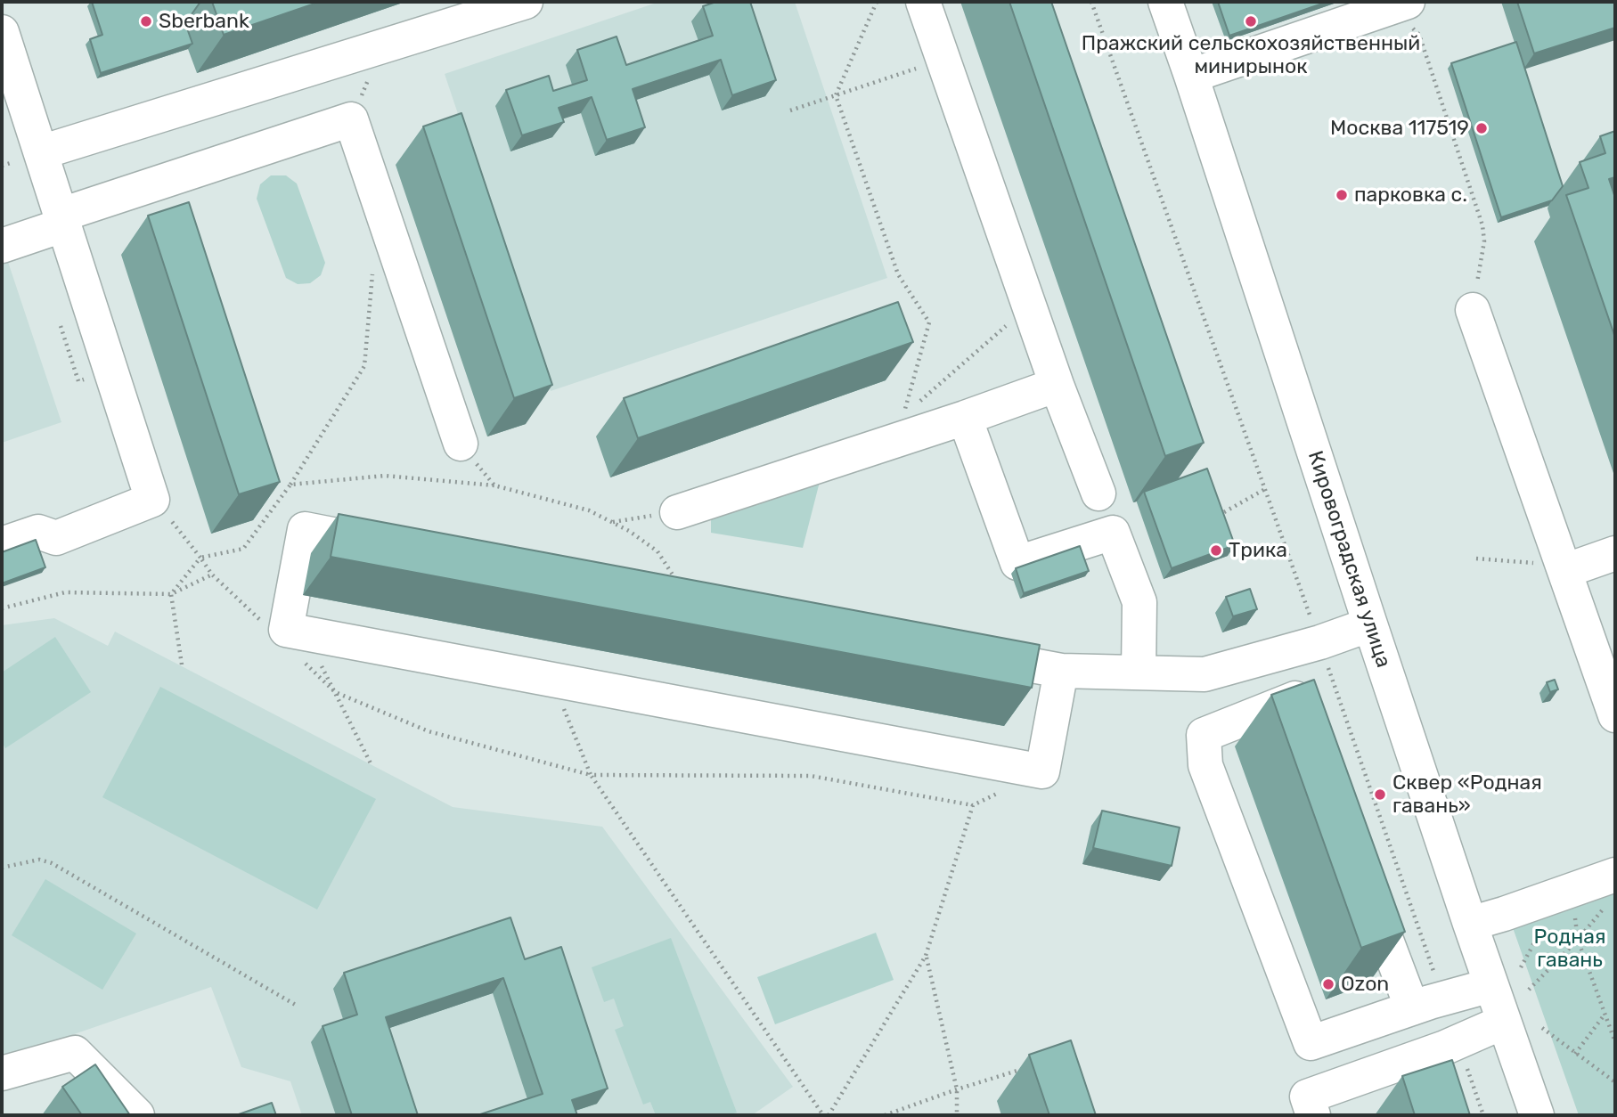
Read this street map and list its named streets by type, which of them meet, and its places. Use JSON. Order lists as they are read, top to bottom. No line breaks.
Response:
{"streets":{"street":["Кировоградская улица"]},"parks":["Родная гавань"],"places":["Sberbank","Пражский сельскохозяйственный минирынок","Москва 117519","парковка с.","Трика","Сквер «Родная гавань»","Ozon"]}
